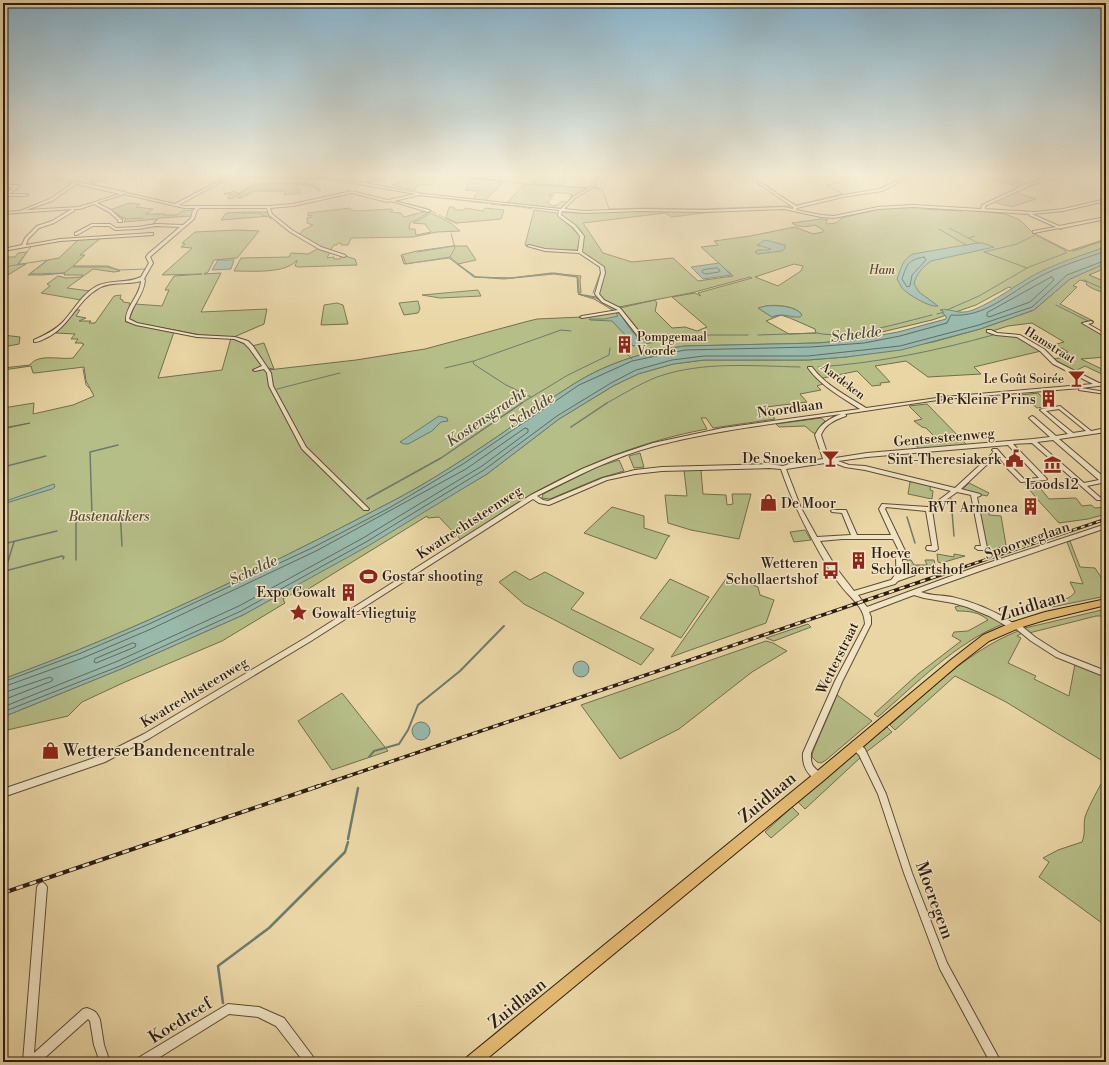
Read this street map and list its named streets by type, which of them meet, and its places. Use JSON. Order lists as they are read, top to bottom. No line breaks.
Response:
{"streets":{"main road":["Zuidlaan"],"street":["Hamstraat","Aardeken","Noordlaan","Gentsesteenweg","Kwatrechtsteenweg","Spoorweglaan","Wetterstraat","Moeregem","Koedreef"]},"crossings":[["Hamstraat","Noordlaan"],["Aardeken","Noordlaan"],["Noordlaan","Kwatrechtsteenweg"],["Gentsesteenweg","Kwatrechtsteenweg"],["Gentsesteenweg","Wetterstraat"],["Kwatrechtsteenweg","Wetterstraat"],["Spoorweglaan","Wetterstraat"],["Zuidlaan","Wetterstraat"],["Zuidlaan","Moeregem"]],"water":["Schelde","Kostensgracht"],"parks":["Ham","Bastenakkers"],"places":{"building":["Pompgemaal Voorde","De Kleine Prins","RVT Armonea","Hoeve Schollaertshof","Expo Gowalt"],"bar":["Le Goût Soirée","De Snoeken"],"public building":["Sint-Theresiakerk"],"museum":["Loods12"],"shop":["De Moor","Wetterse Bandencentrale"],"bus stop":["Wetteren Schollaertshof"],"sports":["Gostar shooting"],"place":["Gowalt-vliegtuig"]}}
